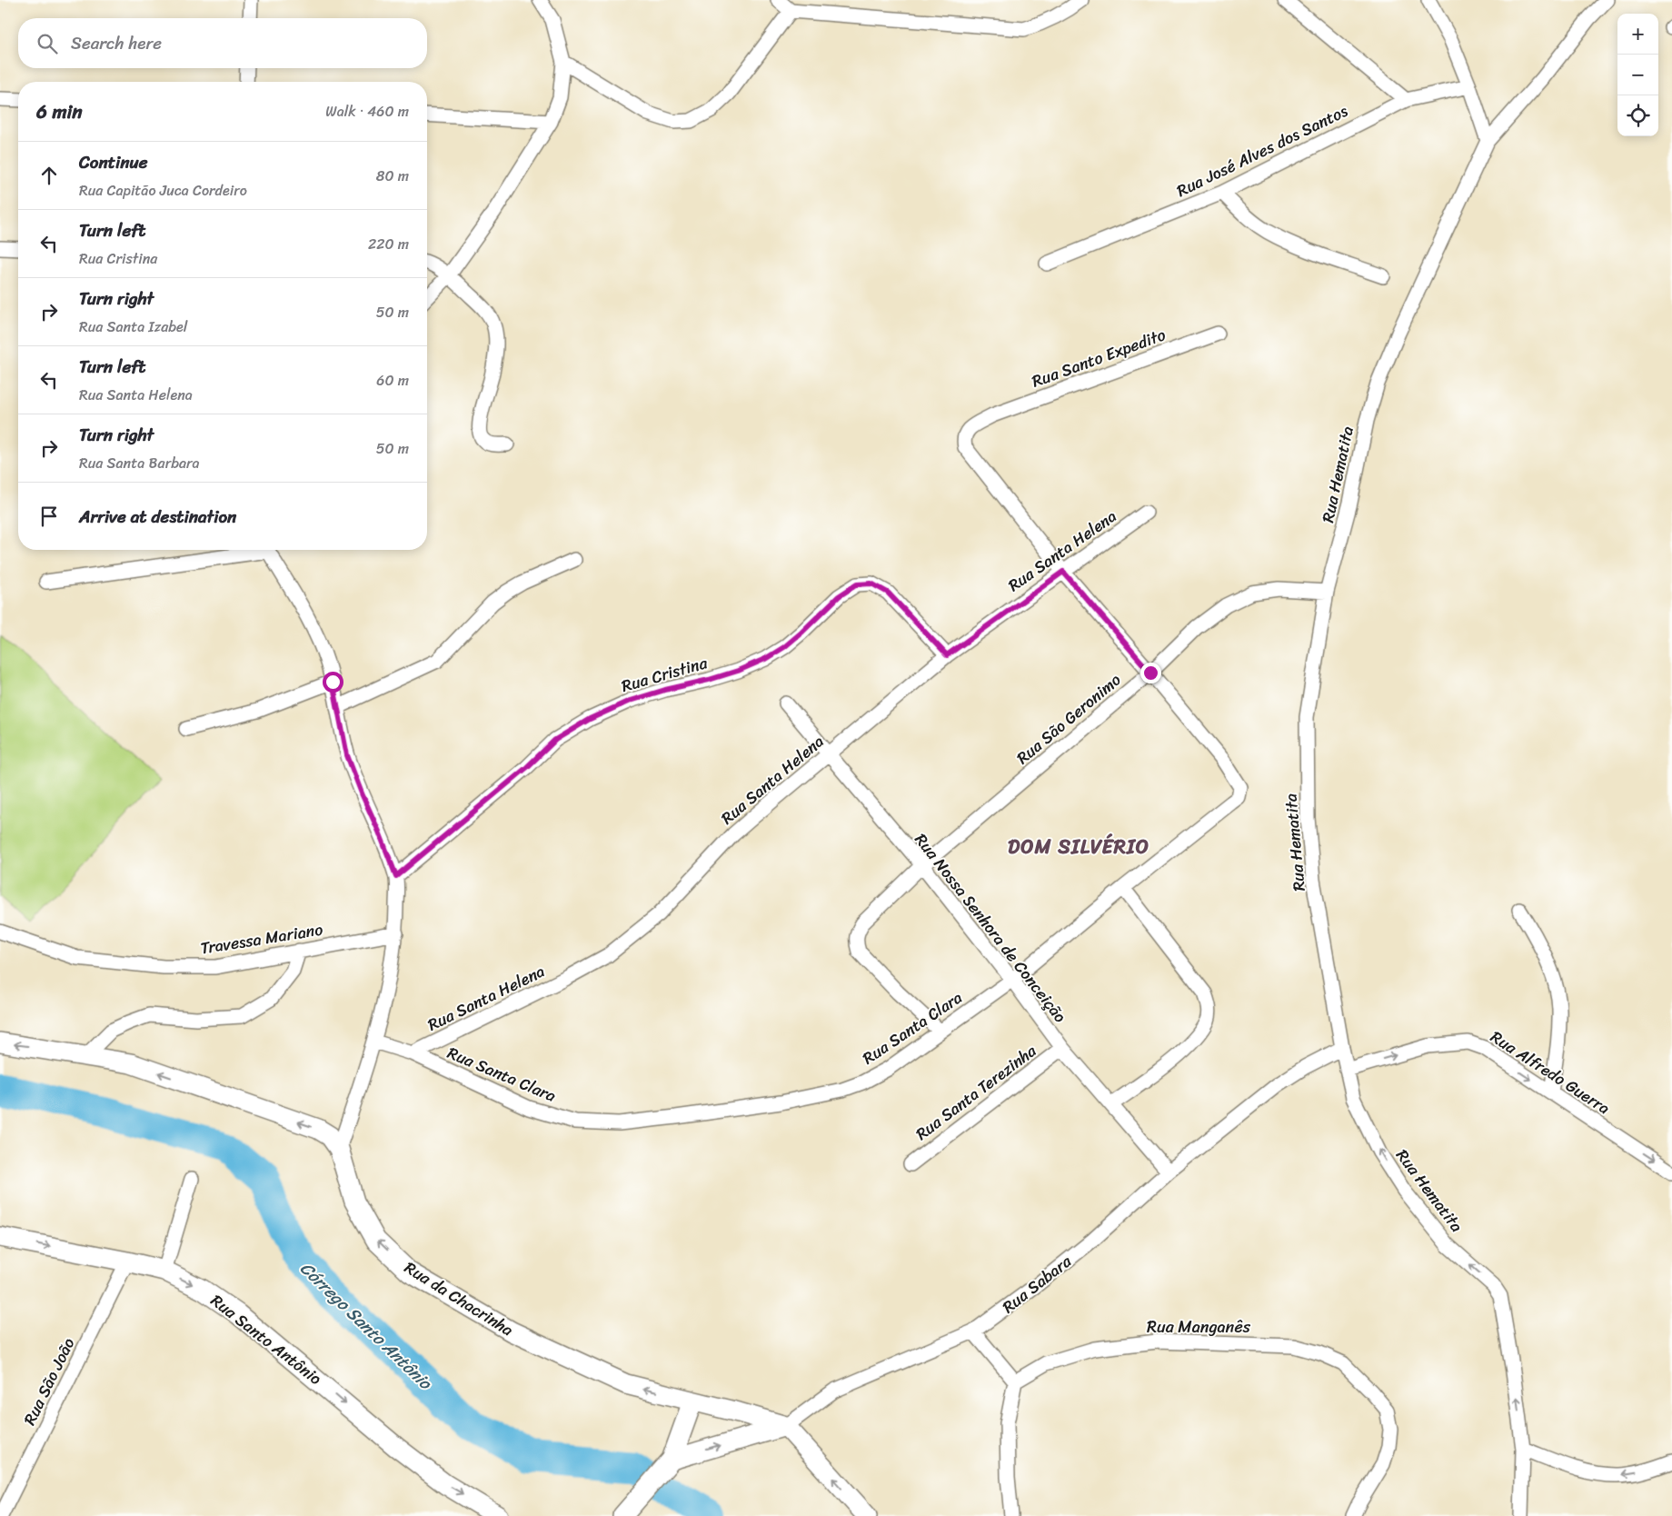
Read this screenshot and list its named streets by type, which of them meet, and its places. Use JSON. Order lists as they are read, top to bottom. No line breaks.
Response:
{"streets":{"main road":["Rua da Chacrinha","Rua Santo Antônio"],"street":["Rua José Alves dos Santos","Rua Santo Expedito","Rua Hematita","Rua Santa Helena","Rua Cristina","Rua São Geronimo","Rua Nossa Senhora de Conceição","Travessa Mariano","Rua Santa Clara","Rua Alfredo Guerra","Rua Santa Terezinha","Rua Sabara","Rua Manganês","Rua São João"]},"crossings":[["Rua Santo Expedito","Rua Santa Helena"],["Rua Santo Expedito","Rua Santa Clara"],["Rua Hematita","Rua São Geronimo"],["Rua Hematita","Rua Alfredo Guerra"],["Rua Hematita","Rua Sabara"],["Rua Santa Helena","Rua Cristina"],["Rua Santa Helena","Rua Nossa Senhora de Conceição"],["Rua Santa Helena","Rua Santa Clara"],["Rua São Geronimo","Rua Nossa Senhora de Conceição"],["Rua São Geronimo","Rua Santa Clara"],["Rua Nossa Senhora de Conceição","Rua Santa Clara"],["Rua Nossa Senhora de Conceição","Rua Santa Terezinha"],["Rua Nossa Senhora de Conceição","Rua Sabara"],["Rua Santo Antônio","Rua São João"]],"one_way":["Rua Alfredo Guerra","Rua da Chacrinha","Rua Santo Antônio"],"districts":["DOM SILVÉRIO"],"water":["Córrego Santo Antônio"],"page":{"map_buttons":["+","−"],"search":"Search here","heading":["6 min","Walk · 460 m"],"list":[["Continue","Rua Capitão Juca Cordeiro","80 m"],["Turn left","Rua Cristina","220 m"],["Turn right","Rua Santa Izabel","50 m"],["Turn left","Rua Santa Helena","60 m"],["Turn right","Rua Santa Barbara","50 m"],"Arrive at destination"]}}
